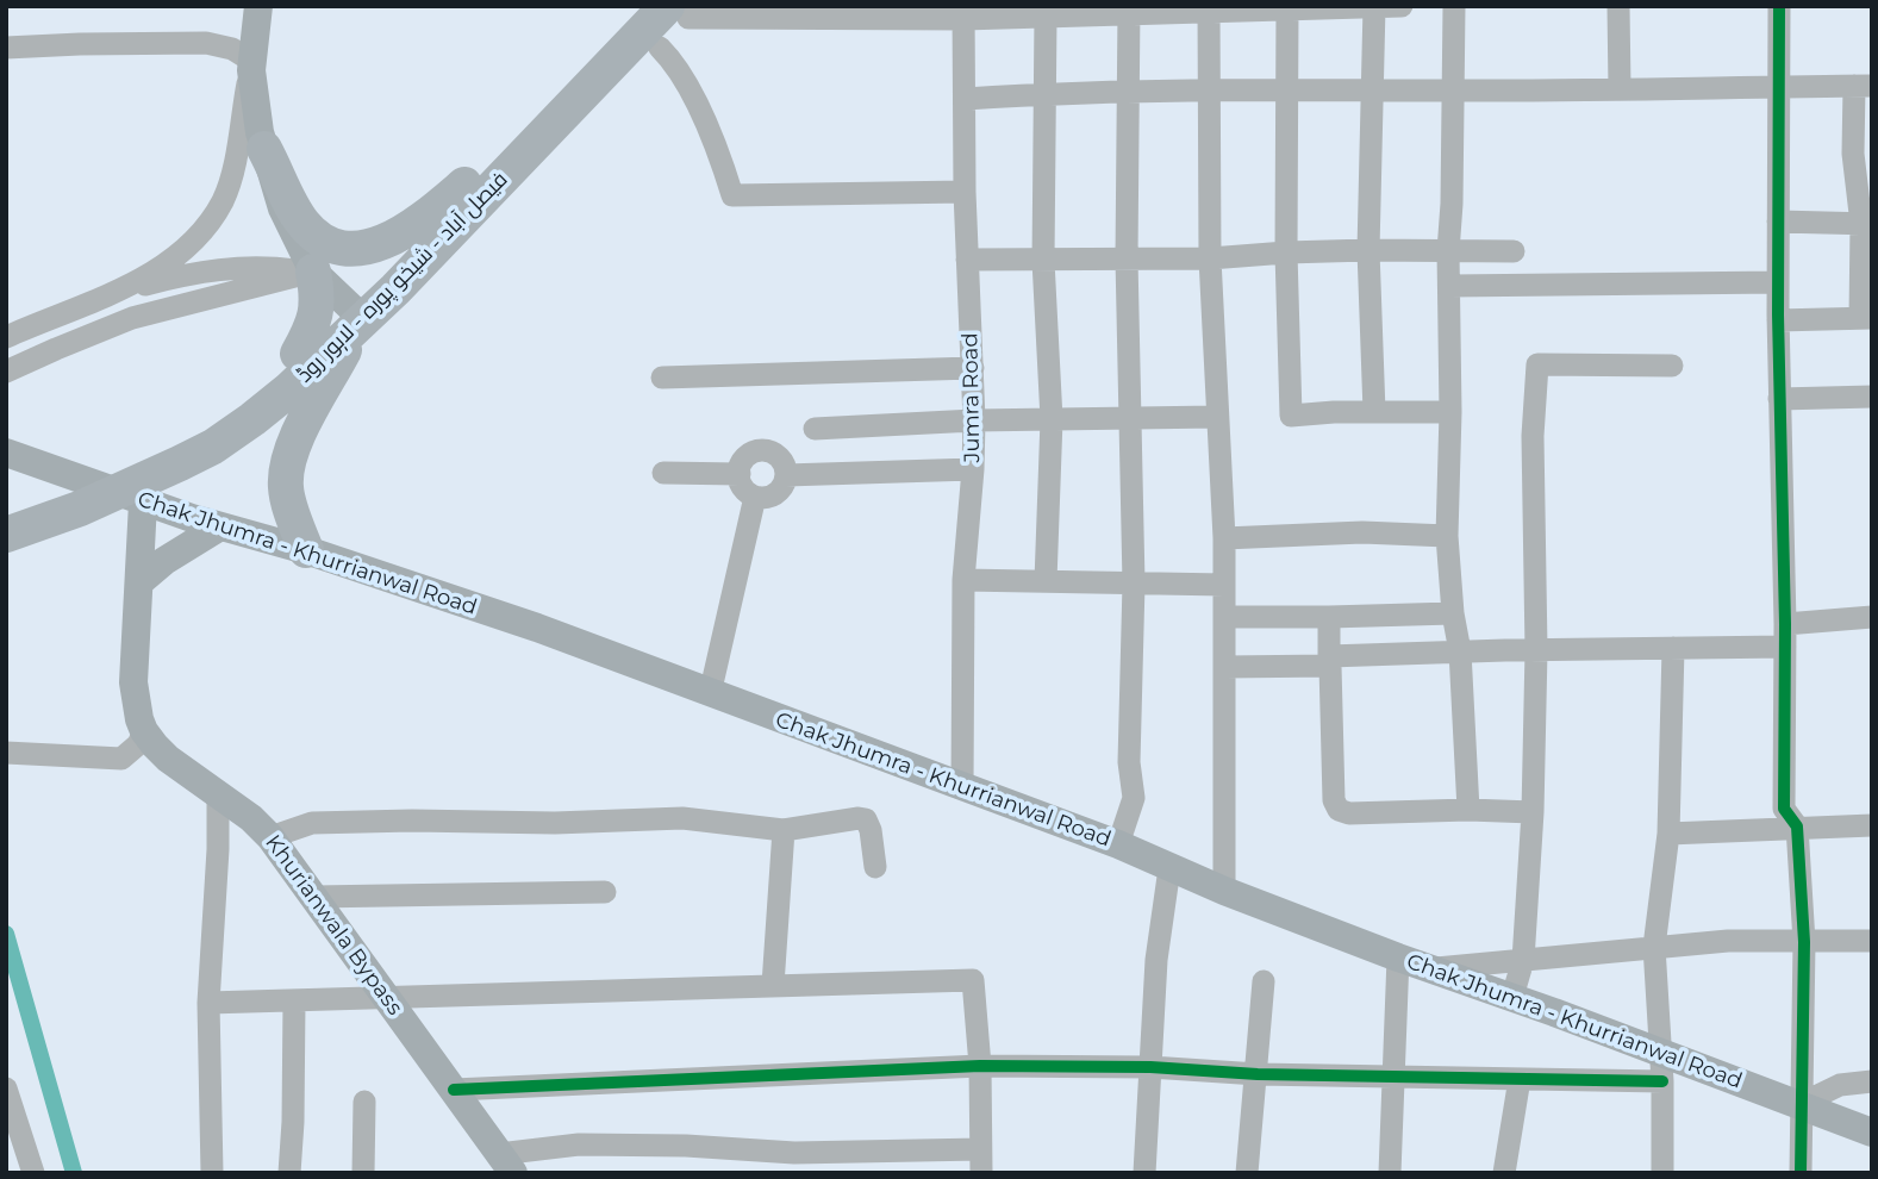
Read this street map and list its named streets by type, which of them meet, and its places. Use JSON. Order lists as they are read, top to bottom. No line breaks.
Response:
{"streets":{"highway":["فیصل آباد - شیخو پورہ - لاہور روڈ"],"main road":["Chak Jhumra - Khurrianwal Road","Khurianwala Bypass"],"street":["Jumra Road"]},"crossings":[["فیصل آباد - شیخو پورہ - لاہور روڈ","Chak Jhumra - Khurrianwal Road"],["فیصل آباد - شیخو پورہ - لاہور روڈ","Khurianwala Bypass"],["Jumra Road","Chak Jhumra - Khurrianwal Road"],["Chak Jhumra - Khurrianwal Road","Khurianwala Bypass"]]}
